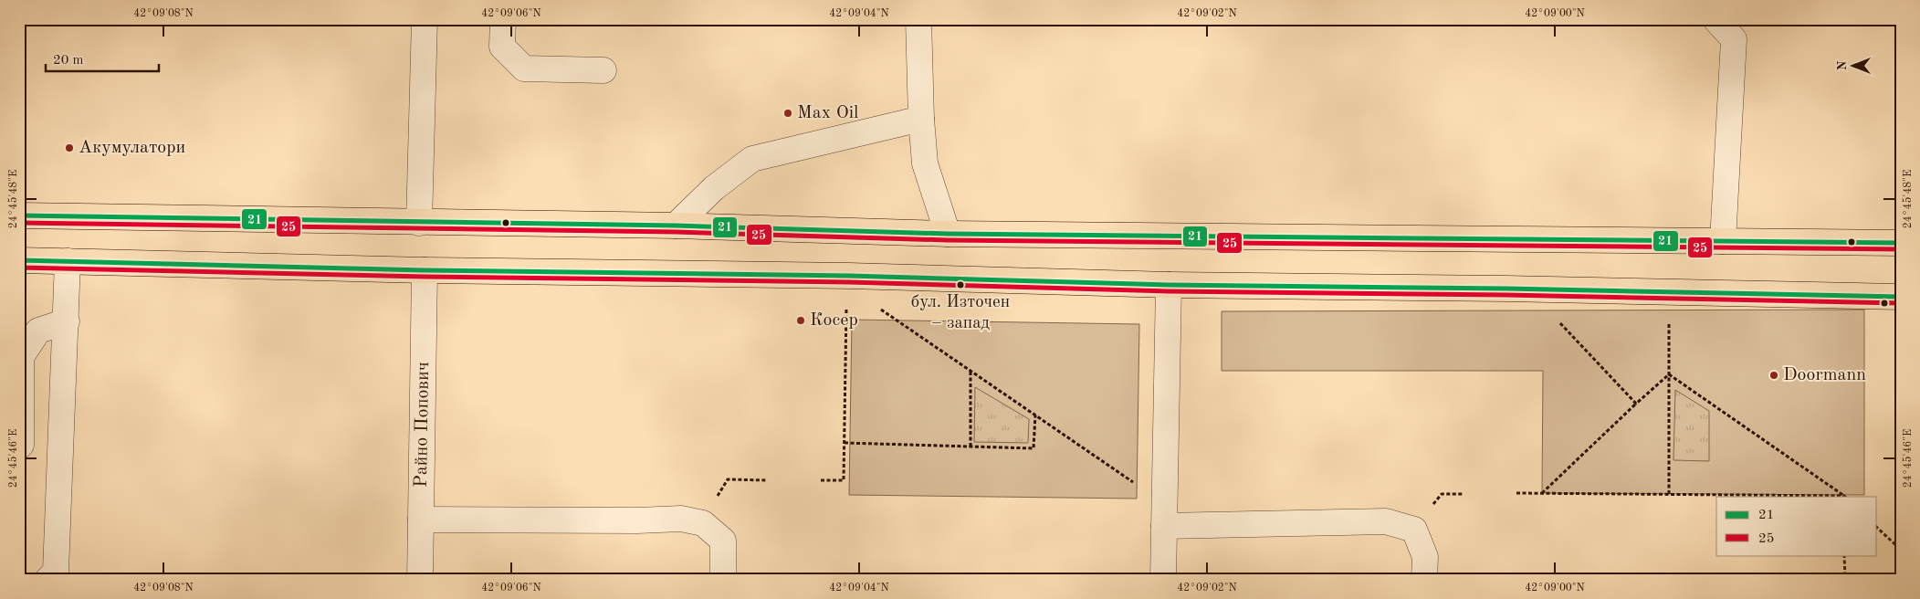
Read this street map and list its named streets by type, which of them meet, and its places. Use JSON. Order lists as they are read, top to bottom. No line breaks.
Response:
{"streets":{"street":["Райно Попович"]},"places":["Max Oil","Акумулатори","бул. Източен – запад","Косер","Doormann"],"lines":["transit line 21","transit line 25"],"legend":["21","25"],"scale_bar":"20 m","north":"left","coordinates":["42°09'08\"N","42°09'06\"N","42°09'04\"N","42°09'02\"N","42°09'00\"N","24°45'48\"E","24°45'46\"E"]}
